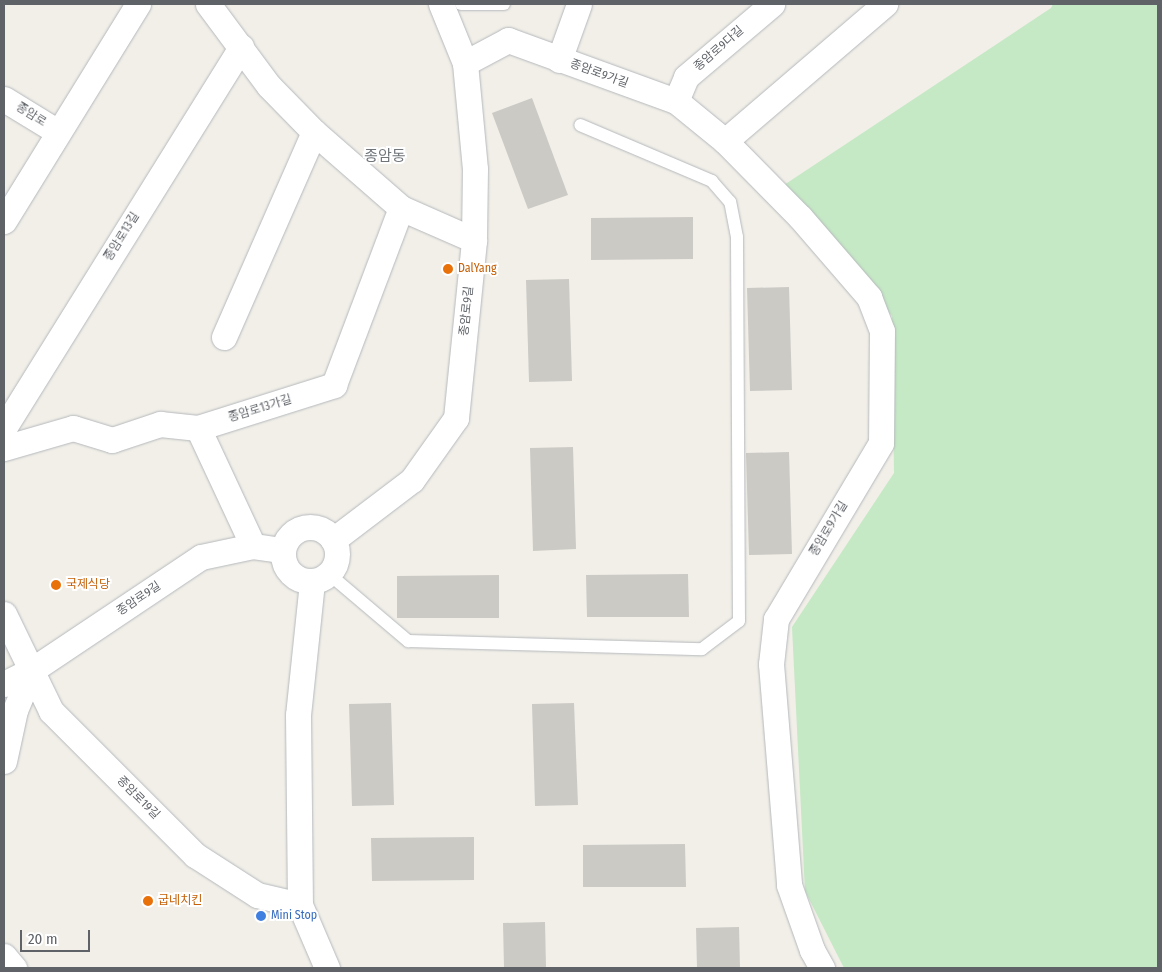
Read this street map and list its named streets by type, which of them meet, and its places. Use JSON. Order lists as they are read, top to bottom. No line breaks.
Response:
{"streets":{"street":["종암로9다길","종암로9가길","종암로","종암로13길","종암로9길","종암로13가길","종암로19길"]},"crossings":[["종암로9다길","종암로9가길"],["종암로9가길","종암로9길"],["종암로9길","종암로19길"]],"districts":["종암동"],"places":["DalYang","국제식당","굽네치킨","Mini Stop"],"scale_bar":"20 m"}
